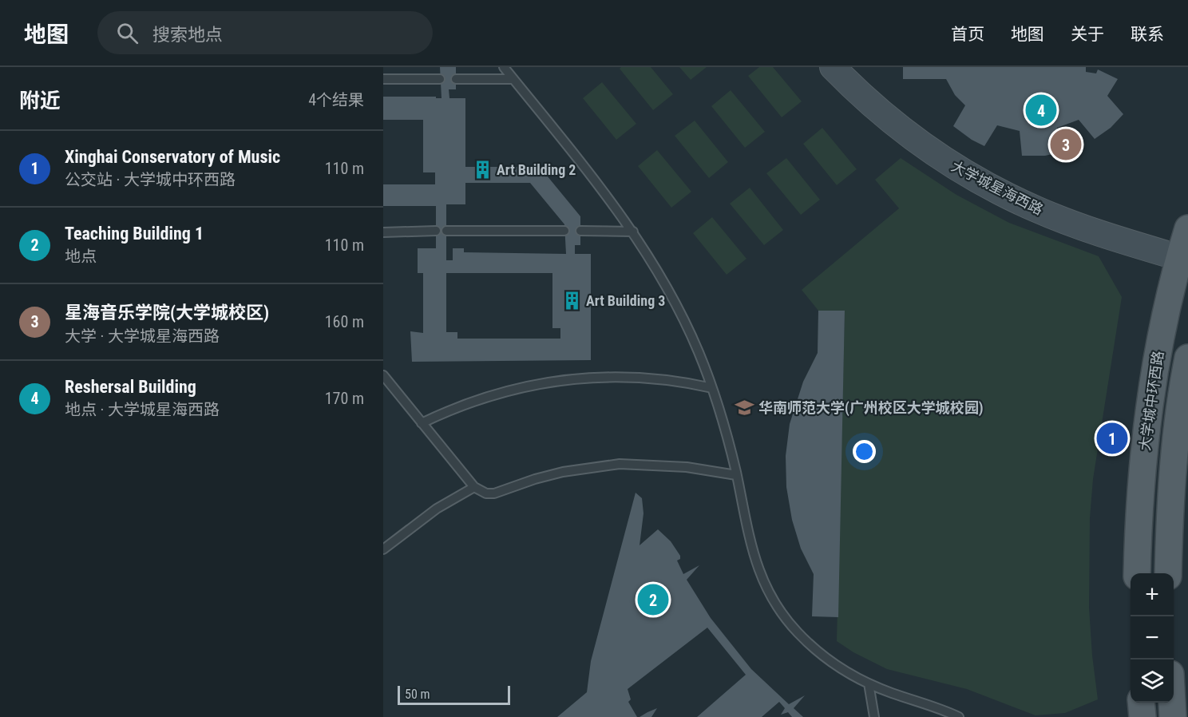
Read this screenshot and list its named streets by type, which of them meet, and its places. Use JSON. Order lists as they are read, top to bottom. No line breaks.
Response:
{"streets":{"main road":["大学城中环西路"],"street":["大学城星海西路"]},"crossings":[["大学城星海西路","大学城中环西路"]],"places":{"building":["Art Building 2","Art Building 3"],"school or university":["华南师范大学(广州校区大学城校园)"]},"scale_bar":"50 m","page":{"header":"地图","search":"搜索地点","nav":["首页","地图","关于","联系"],"heading":["附近","4个结果"],"pins":["4","3","1","2"],"list":[{"mark":"1","name":"Xinghai Conservatory of Music","note":"公交站 · 大学城中环西路","value":"110 m"},{"mark":"2","name":"Teaching Building 1","note":"地点","value":"110 m"},{"mark":"3","name":"星海音乐学院(大学城校区)","note":"大学 · 大学城星海西路","value":"160 m"},{"mark":"4","name":"Reshersal Building","note":"地点 · 大学城星海西路","value":"170 m"}],"map_buttons":["+","−"],"scale":"50 m"}}
